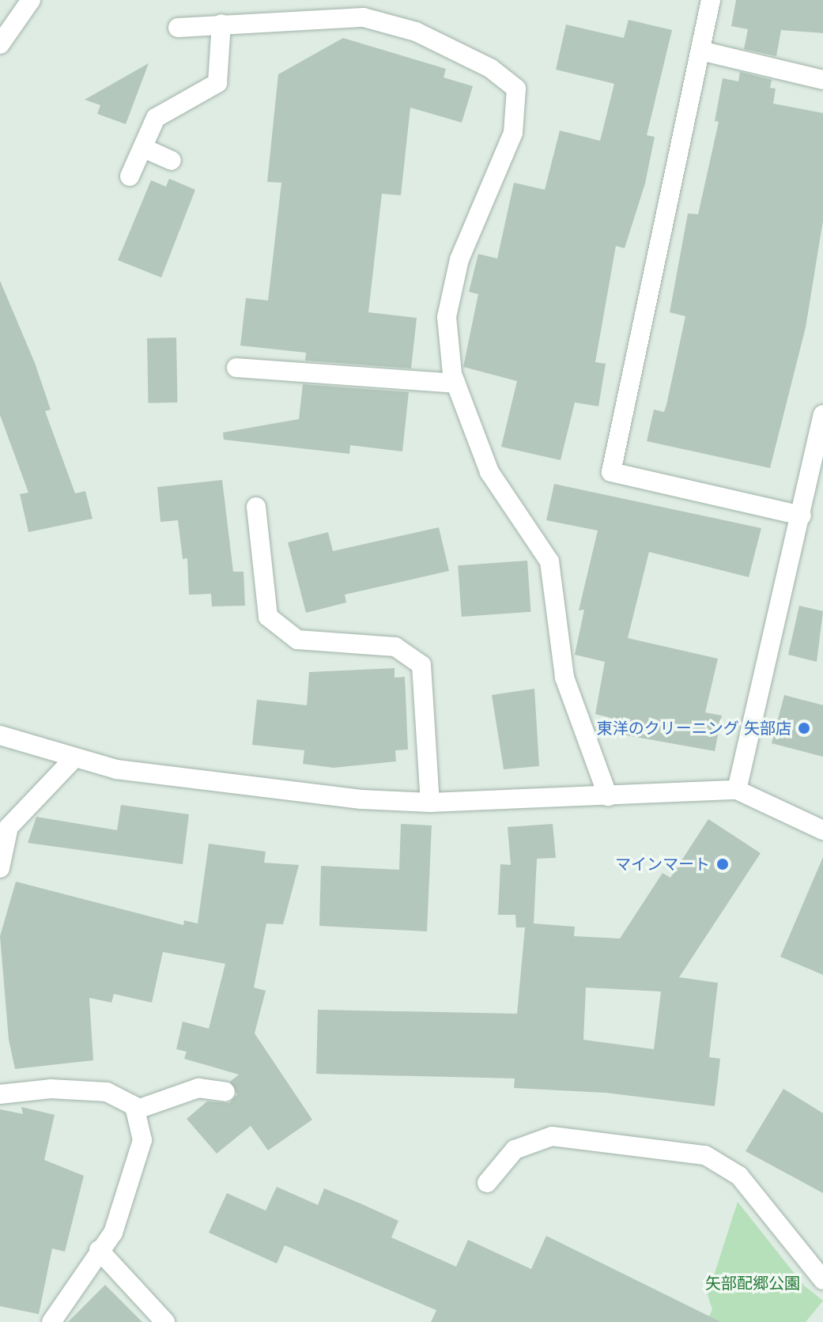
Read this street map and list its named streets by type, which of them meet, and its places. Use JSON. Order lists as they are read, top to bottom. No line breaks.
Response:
{"parks":["矢部配郷公園"],"places":["東洋のクリーニング 矢部店","マインマート"]}
